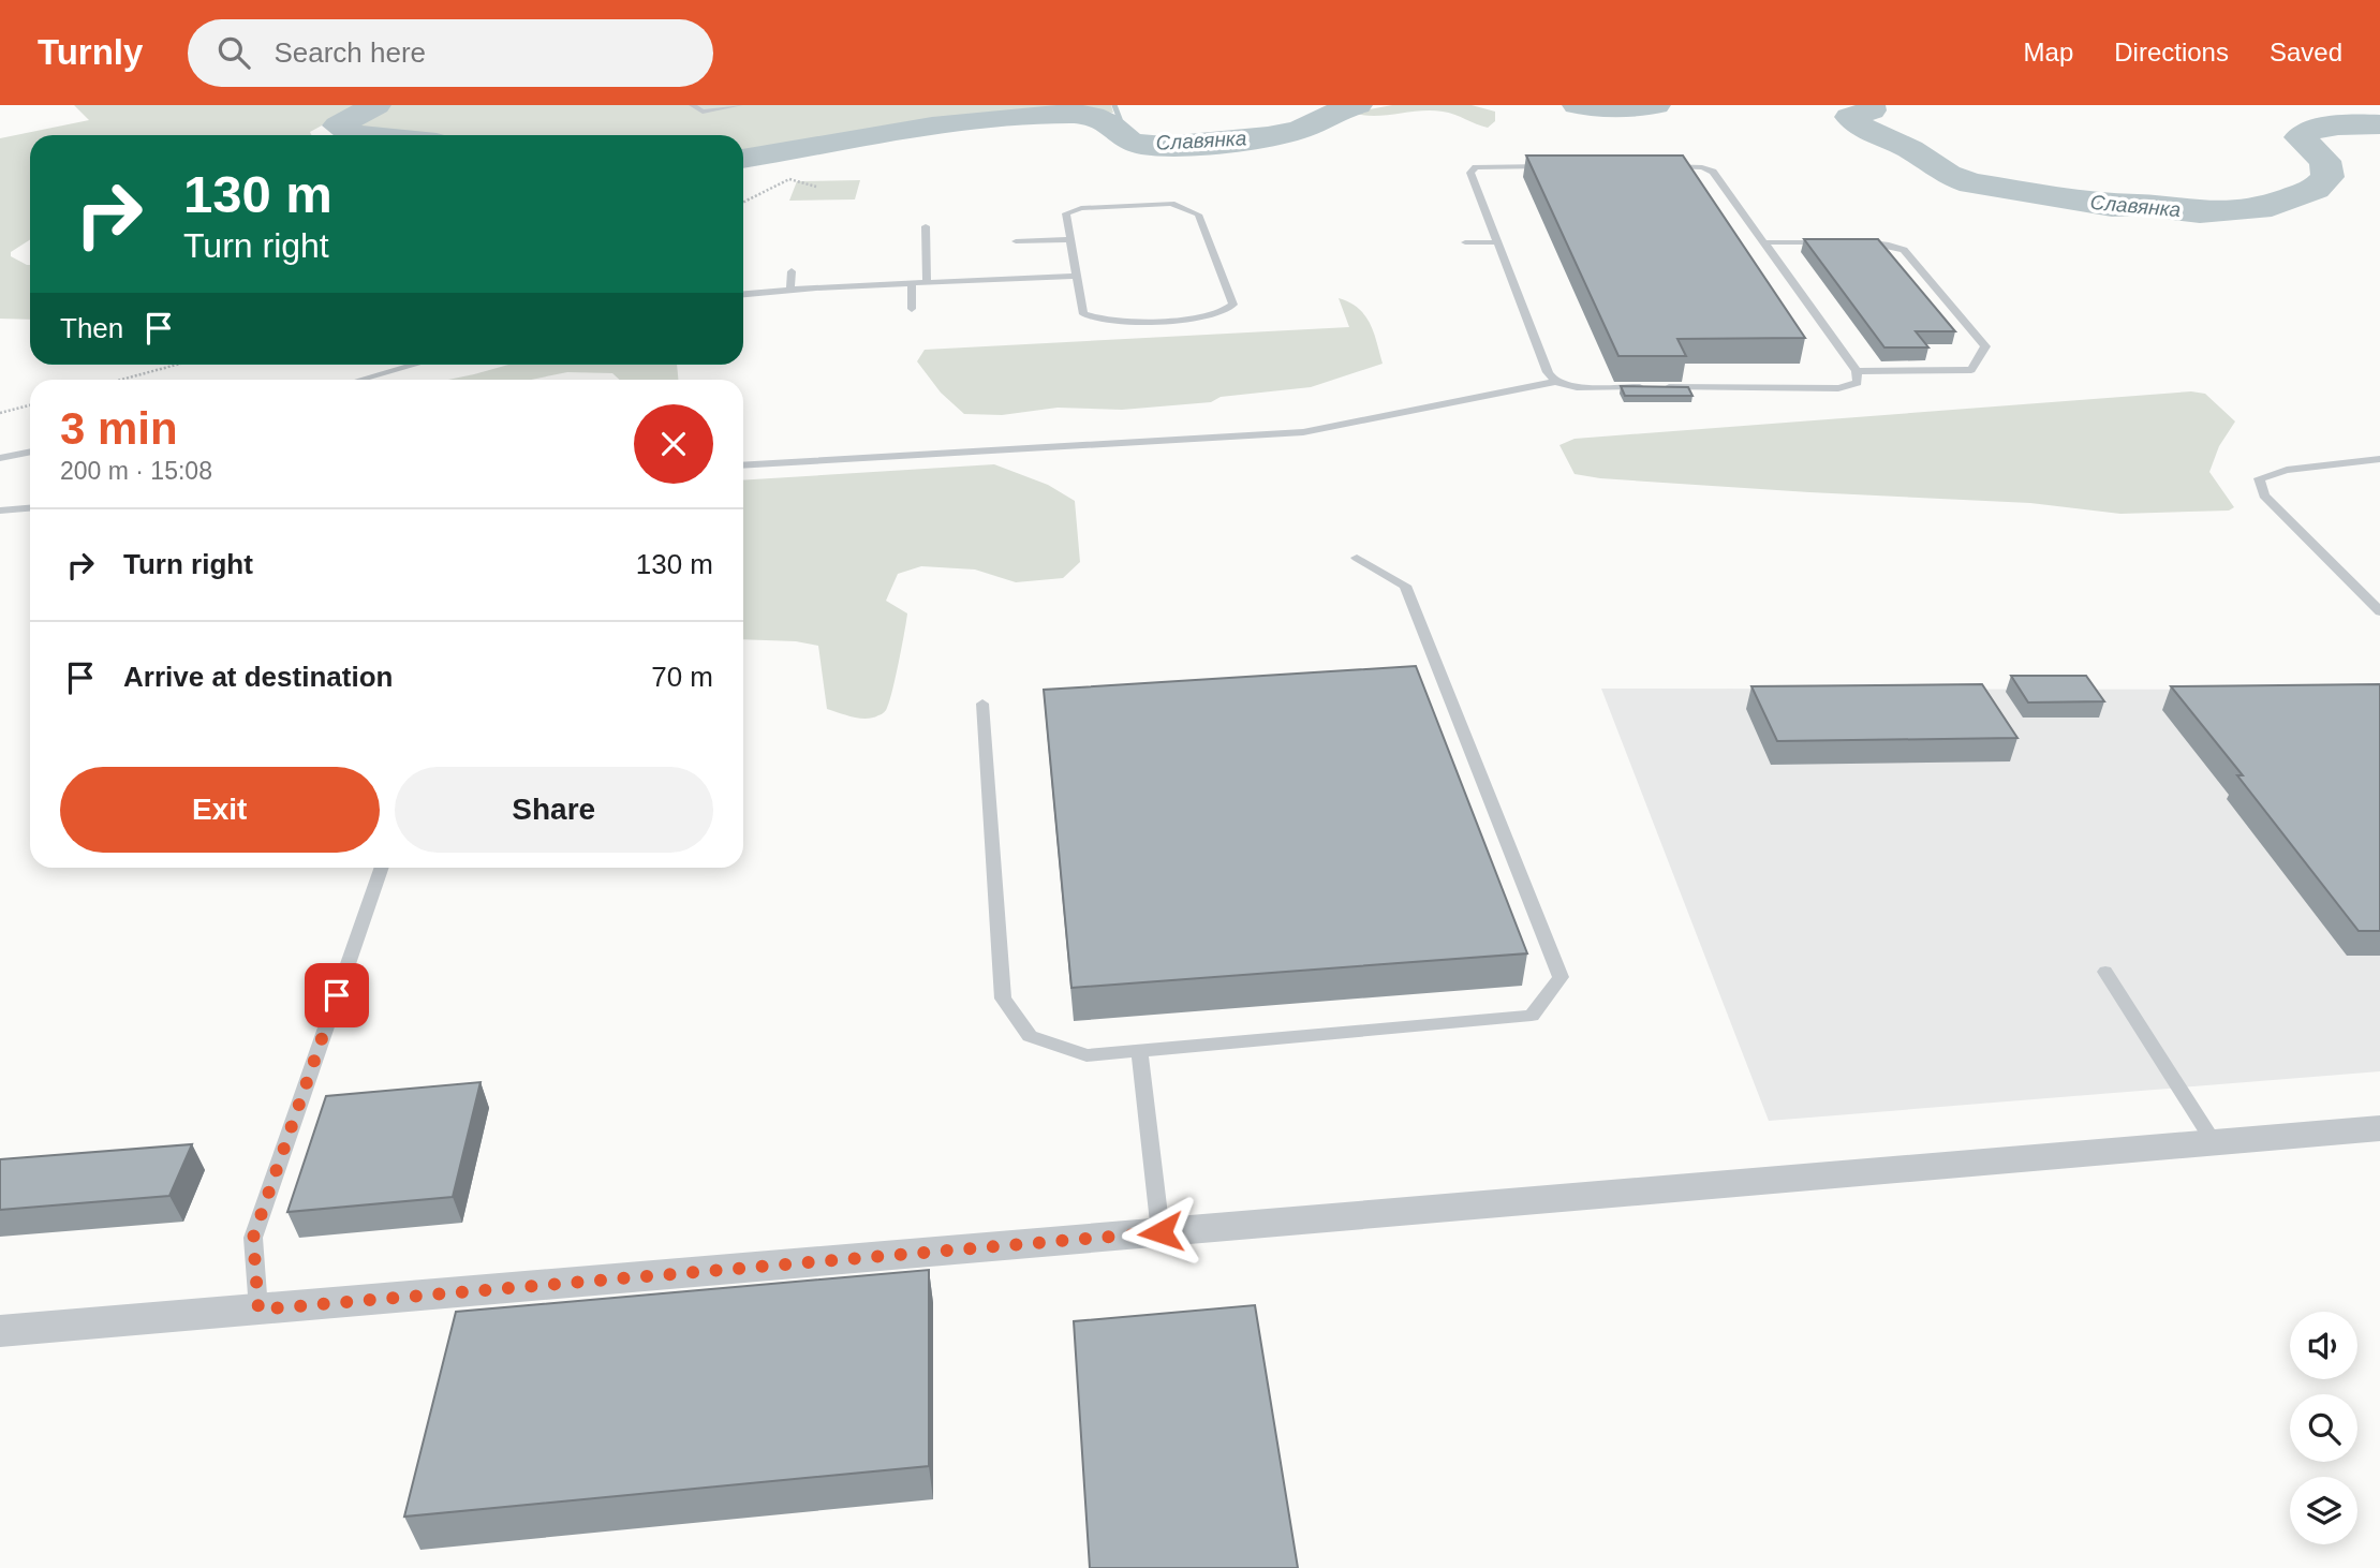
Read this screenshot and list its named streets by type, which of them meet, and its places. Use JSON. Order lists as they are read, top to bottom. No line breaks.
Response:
{"water":["Славянка"],"page":{"header":"Turnly","search":"Search here","nav":["Map","Directions","Saved"],"turn":["130 m","Turn right"],"then":"Then","heading":["3 min","200 m · 15:08"],"list":[{"name":"Turn right","value":"130 m"},{"name":"Arrive at destination","value":"70 m"}],"buttons":["Exit","Share"]}}
